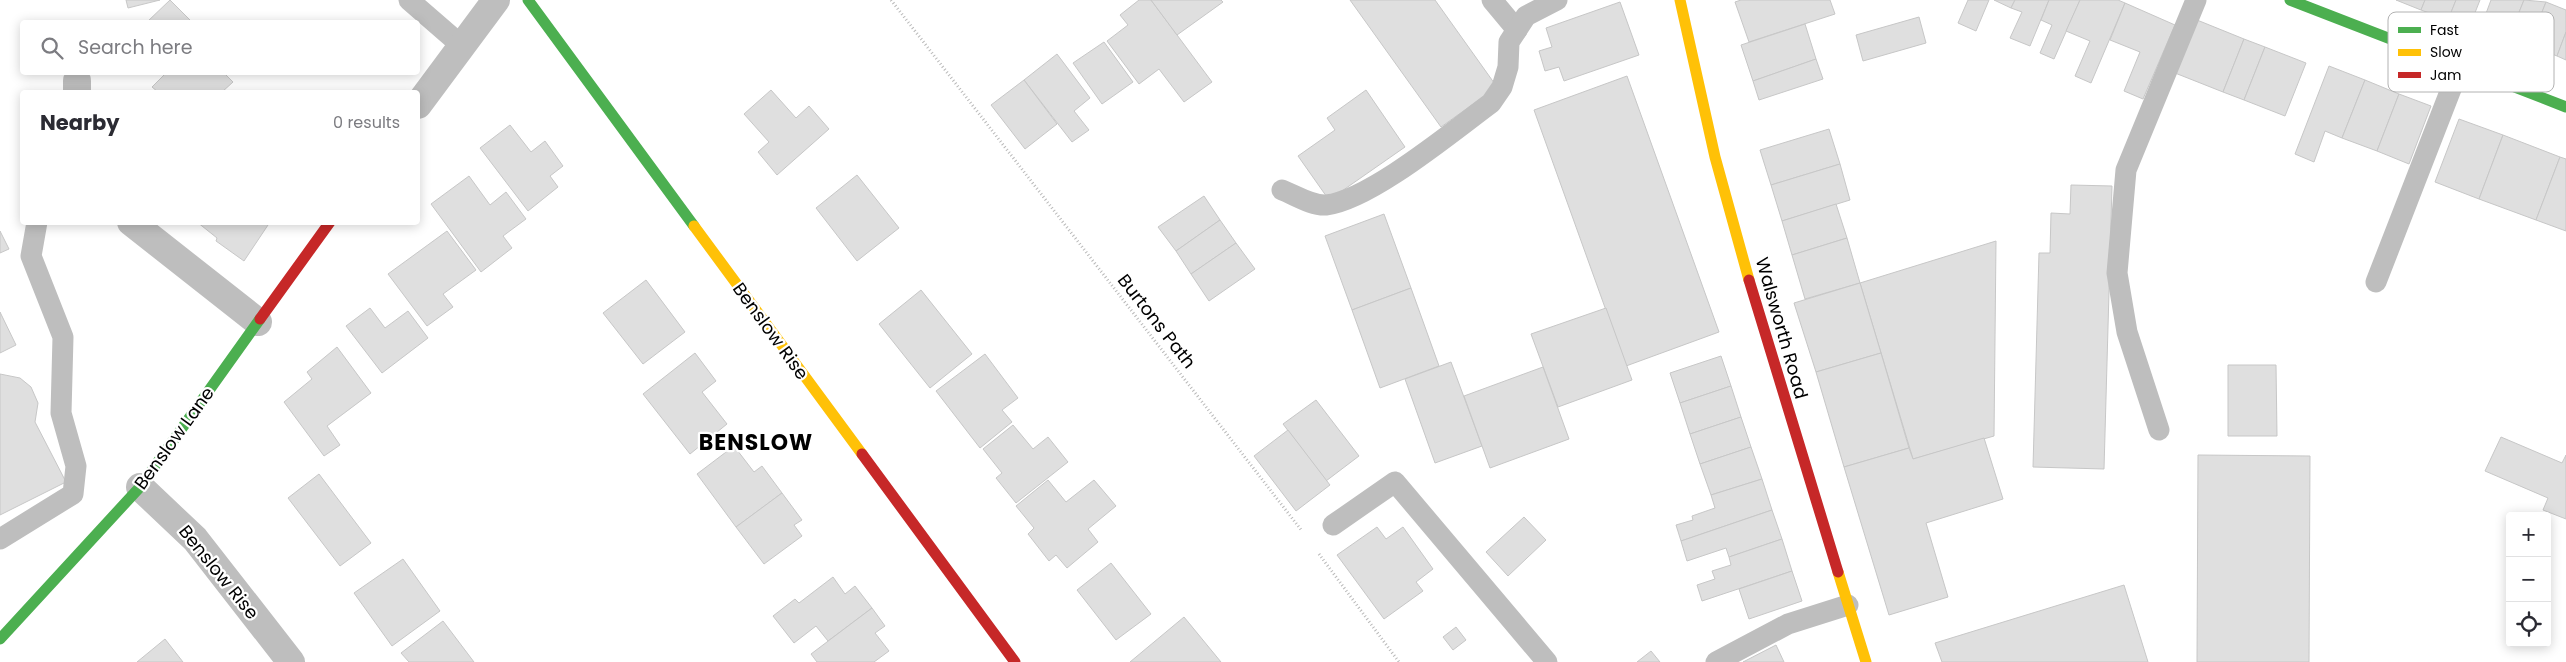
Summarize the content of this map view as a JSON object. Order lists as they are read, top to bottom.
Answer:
{
  "streets": {
    "street": ["Walsworth Road", "Benslow Rise", "Benslow Lane"],
    "path": ["Burtons Path"]
  },
  "crossings": [
    ["Benslow Rise", "Benslow Lane"]
  ],
  "districts": ["BENSLOW"],
  "legend": ["Fast", "Slow", "Jam"],
  "page": {
    "search": "Search here",
    "heading": ["Nearby", "0 results"],
    "map_buttons": ["+", "−"]
  }
}
